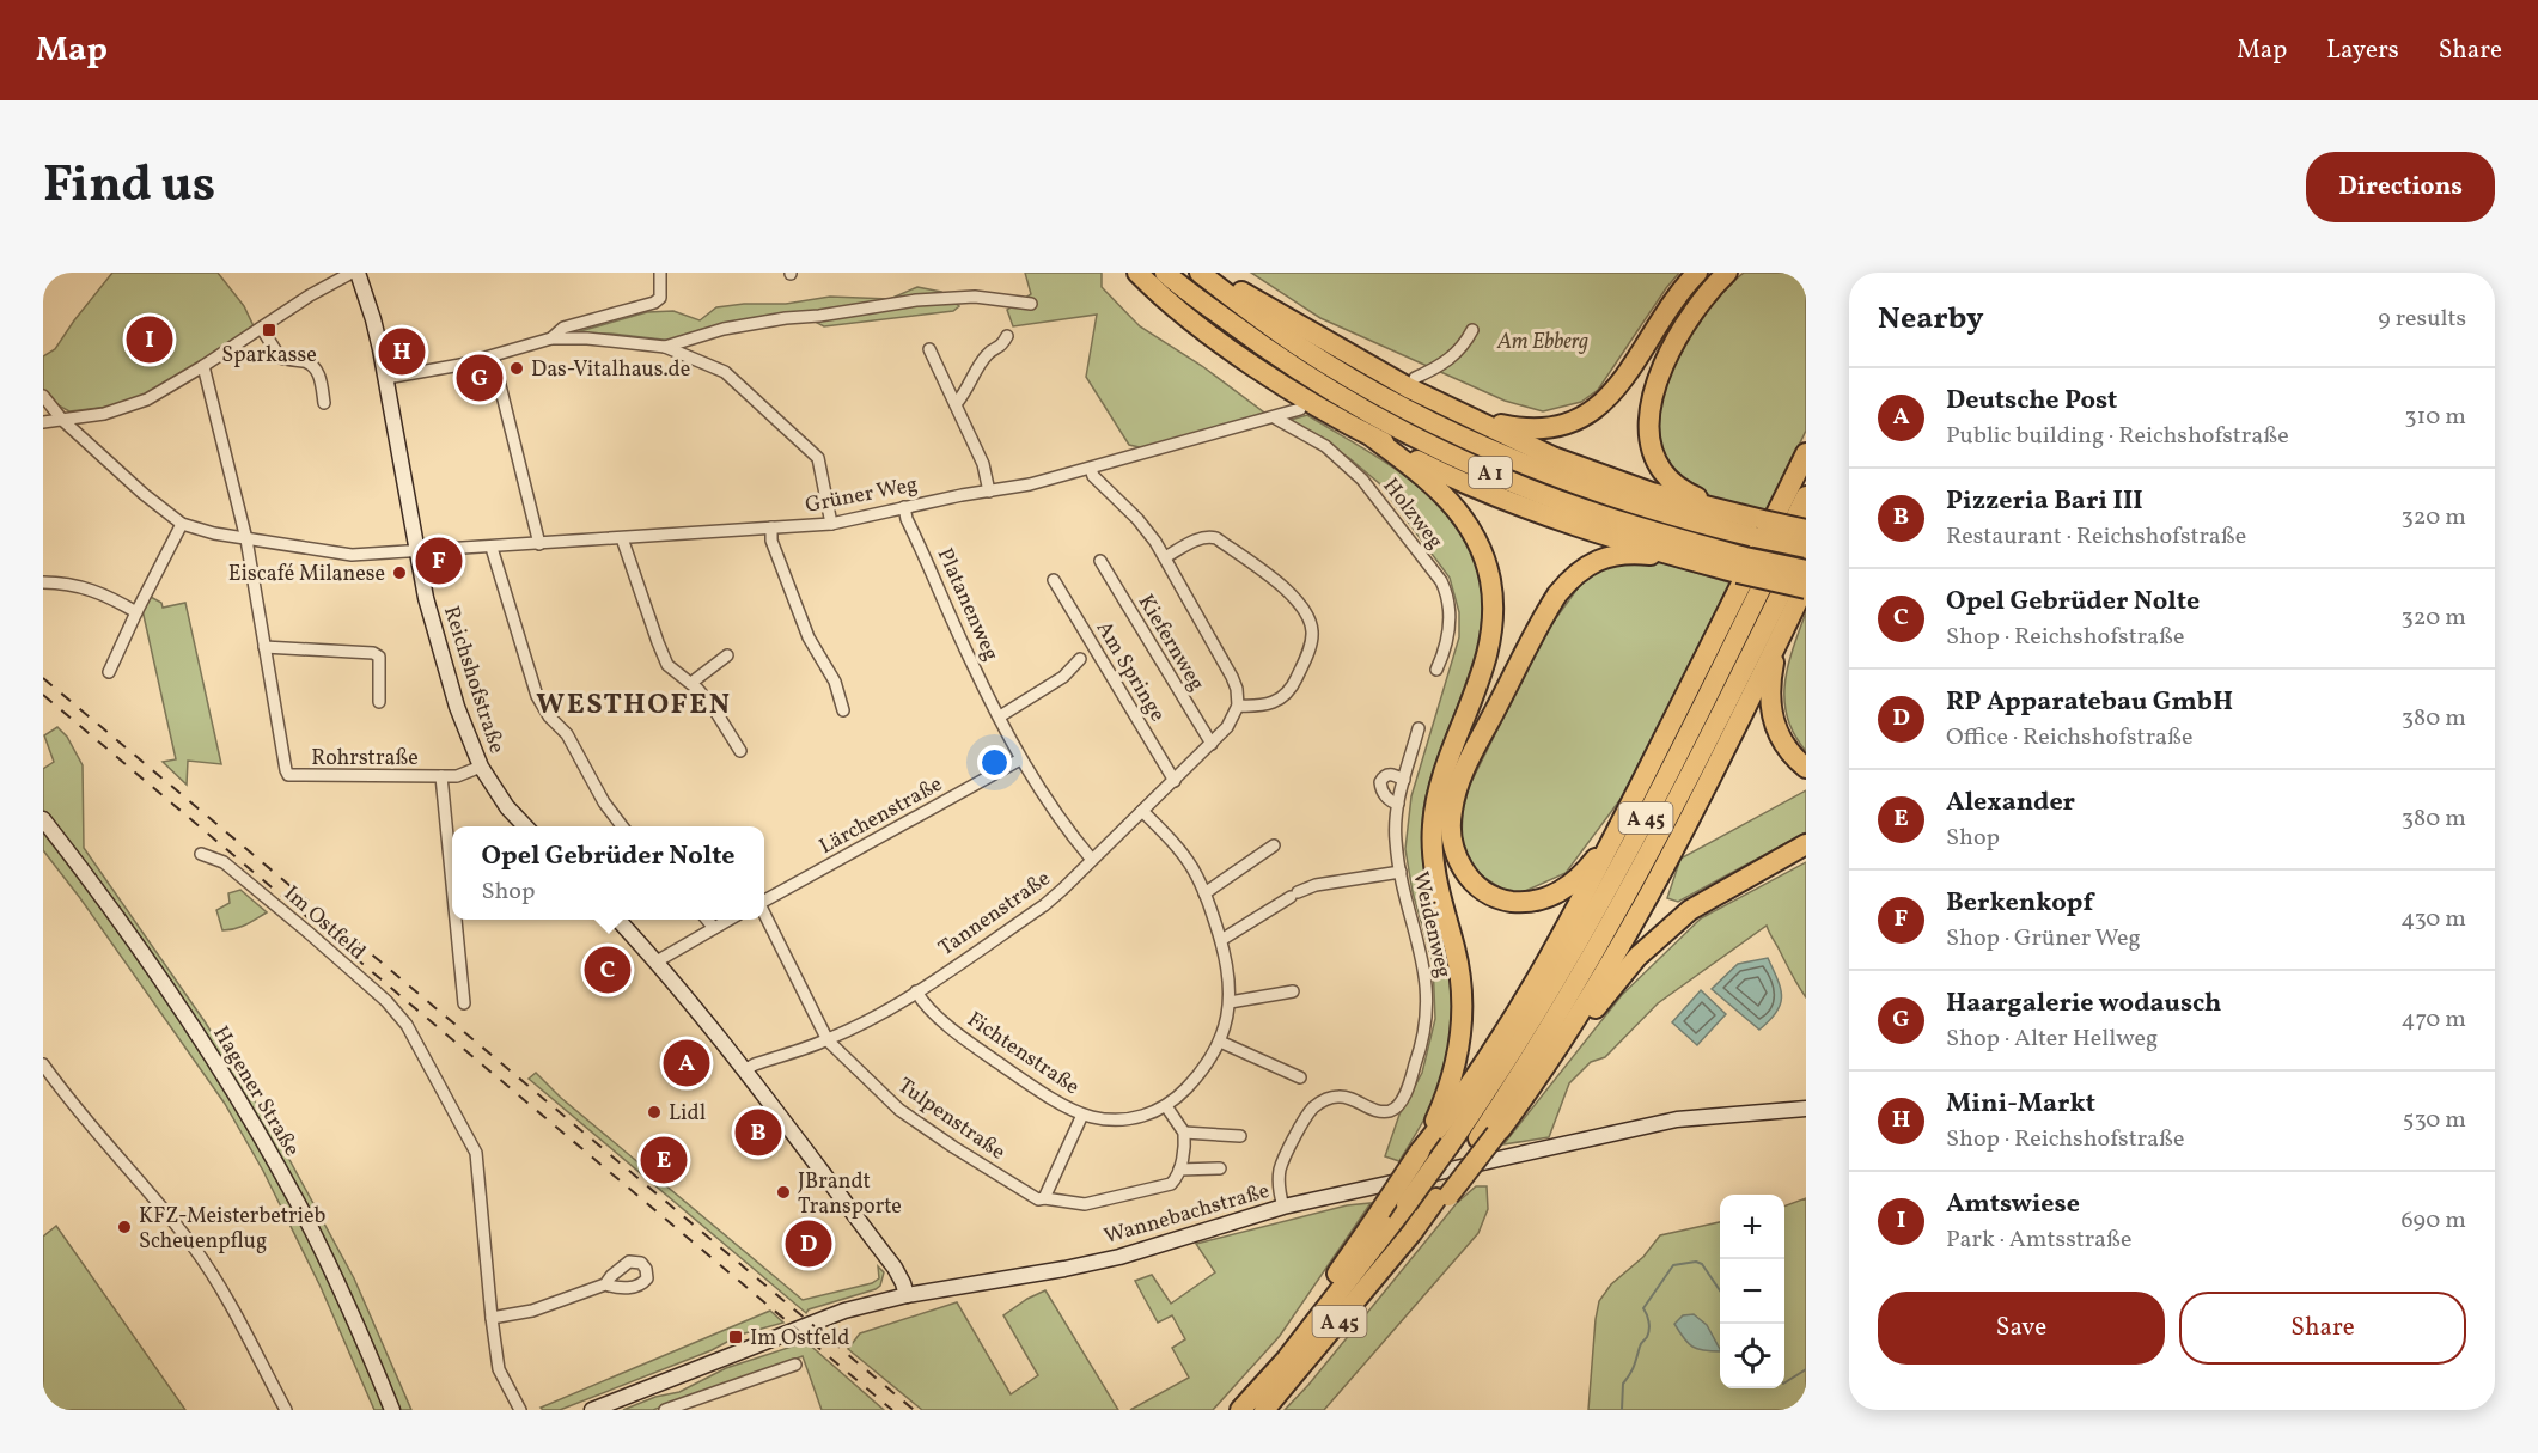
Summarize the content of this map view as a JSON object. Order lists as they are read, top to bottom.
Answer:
{
  "streets": {
    "highway": ["A 1", "A 45"],
    "main road": ["Reichshofstraße", "Hagener Straße", "Wannebachstraße"],
    "street": [
      "Grüner Weg",
      "Holzweg",
      "Platanenweg",
      "Kiefernweg",
      "Am Springe",
      "Rohrstraße",
      "Lärchenstraße",
      "Tannenstraße",
      "Im Ostfeld",
      "Weidenweg",
      "Fichtenstraße",
      "Tulpenstraße"
    ]
  },
  "crossings": [
    ["Grüner Weg", "Holzweg"],
    ["Grüner Weg", "Platanenweg"],
    ["Grüner Weg", "Reichshofstraße"],
    ["Platanenweg", "Lärchenstraße"],
    ["Platanenweg", "Tannenstraße"],
    ["Kiefernweg", "Tannenstraße"],
    ["Am Springe", "Tannenstraße"],
    ["Reichshofstraße", "Rohrstraße"],
    ["Tannenstraße", "Fichtenstraße"],
    ["Tannenstraße", "Tulpenstraße"],
    ["Weidenweg", "Wannebachstraße"]
  ],
  "districts": ["WESTHOFEN"],
  "parks": ["Am Ebberg"],
  "places": {
    "transit": ["Sparkasse", "Im Ostfeld"],
    "other": [
      "Das-Vitalhaus.de",
      "Eiscafé Milanese",
      "Lidl",
      "JBrandt Transporte",
      "KFZ-Meisterbetrieb Scheuenpflug"
    ]
  },
  "page": {
    "header": "Map",
    "nav": ["Map", "Layers", "Share"],
    "title": "Find us",
    "buttons": [
      "Directions",
      ["Save", "Share"]
    ],
    "heading": ["Nearby", "9 results"],
    "pins": [
      "I",
      "H",
      "G",
      "F",
      "C",
      "A",
      "B",
      "E",
      "D"
    ],
    "list": [
      {
        "mark": "A",
        "name": "Deutsche Post",
        "note": "Public building · Reichshofstraße",
        "value": "310 m"
      },
      {
        "mark": "B",
        "name": "Pizzeria Bari III",
        "note": "Restaurant · Reichshofstraße",
        "value": "320 m"
      },
      {
        "mark": "C",
        "name": "Opel Gebrüder Nolte",
        "note": "Shop · Reichshofstraße",
        "value": "320 m"
      },
      {
        "mark": "D",
        "name": "RP Apparatebau GmbH",
        "note": "Office · Reichshofstraße",
        "value": "380 m"
      },
      {
        "mark": "E",
        "name": "Alexander",
        "note": "Shop",
        "value": "380 m"
      },
      {
        "mark": "F",
        "name": "Berkenkopf",
        "note": "Shop · Grüner Weg",
        "value": "430 m"
      },
      {
        "mark": "G",
        "name": "Haargalerie wodausch",
        "note": "Shop · Alter Hellweg",
        "value": "470 m"
      },
      {
        "mark": "H",
        "name": "Mini-Markt",
        "note": "Shop · Reichshofstraße",
        "value": "530 m"
      },
      {
        "mark": "I",
        "name": "Amtswiese",
        "note": "Park · Amtsstraße",
        "value": "690 m"
      }
    ],
    "popup": ["Opel Gebrüder Nolte", "Shop"],
    "map_buttons": ["+", "−"]
  }
}
